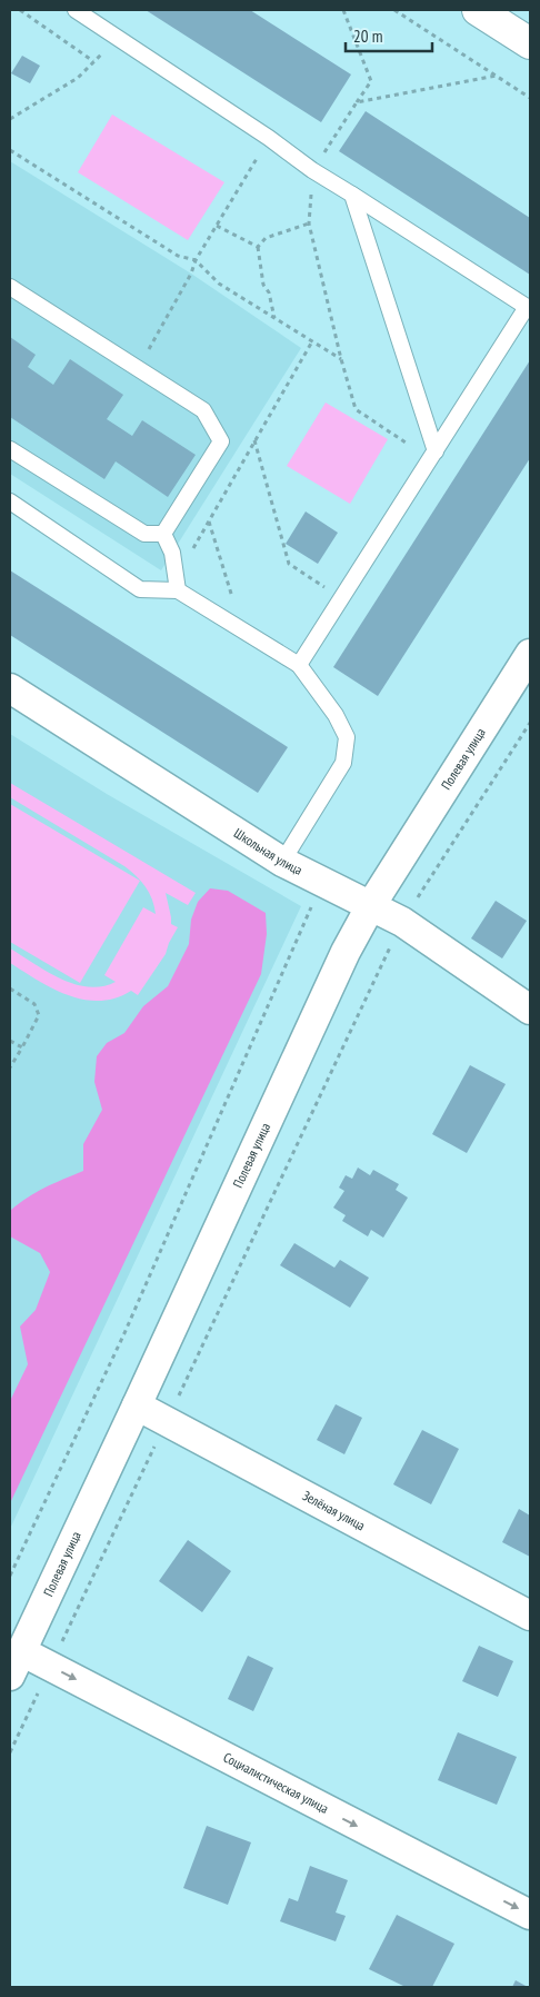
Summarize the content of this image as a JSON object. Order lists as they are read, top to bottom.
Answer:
{
  "streets": {
    "street": [
      "Полевая улица",
      "Школьная улица",
      "Зелёная улица",
      "Социалистическая улица"
    ]
  },
  "crossings": [
    ["Полевая улица", "Школьная улица"],
    ["Полевая улица", "Зелёная улица"],
    ["Полевая улица", "Социалистическая улица"]
  ],
  "one_way": ["Социалистическая улица"],
  "scale_bar": "20 m"
}
